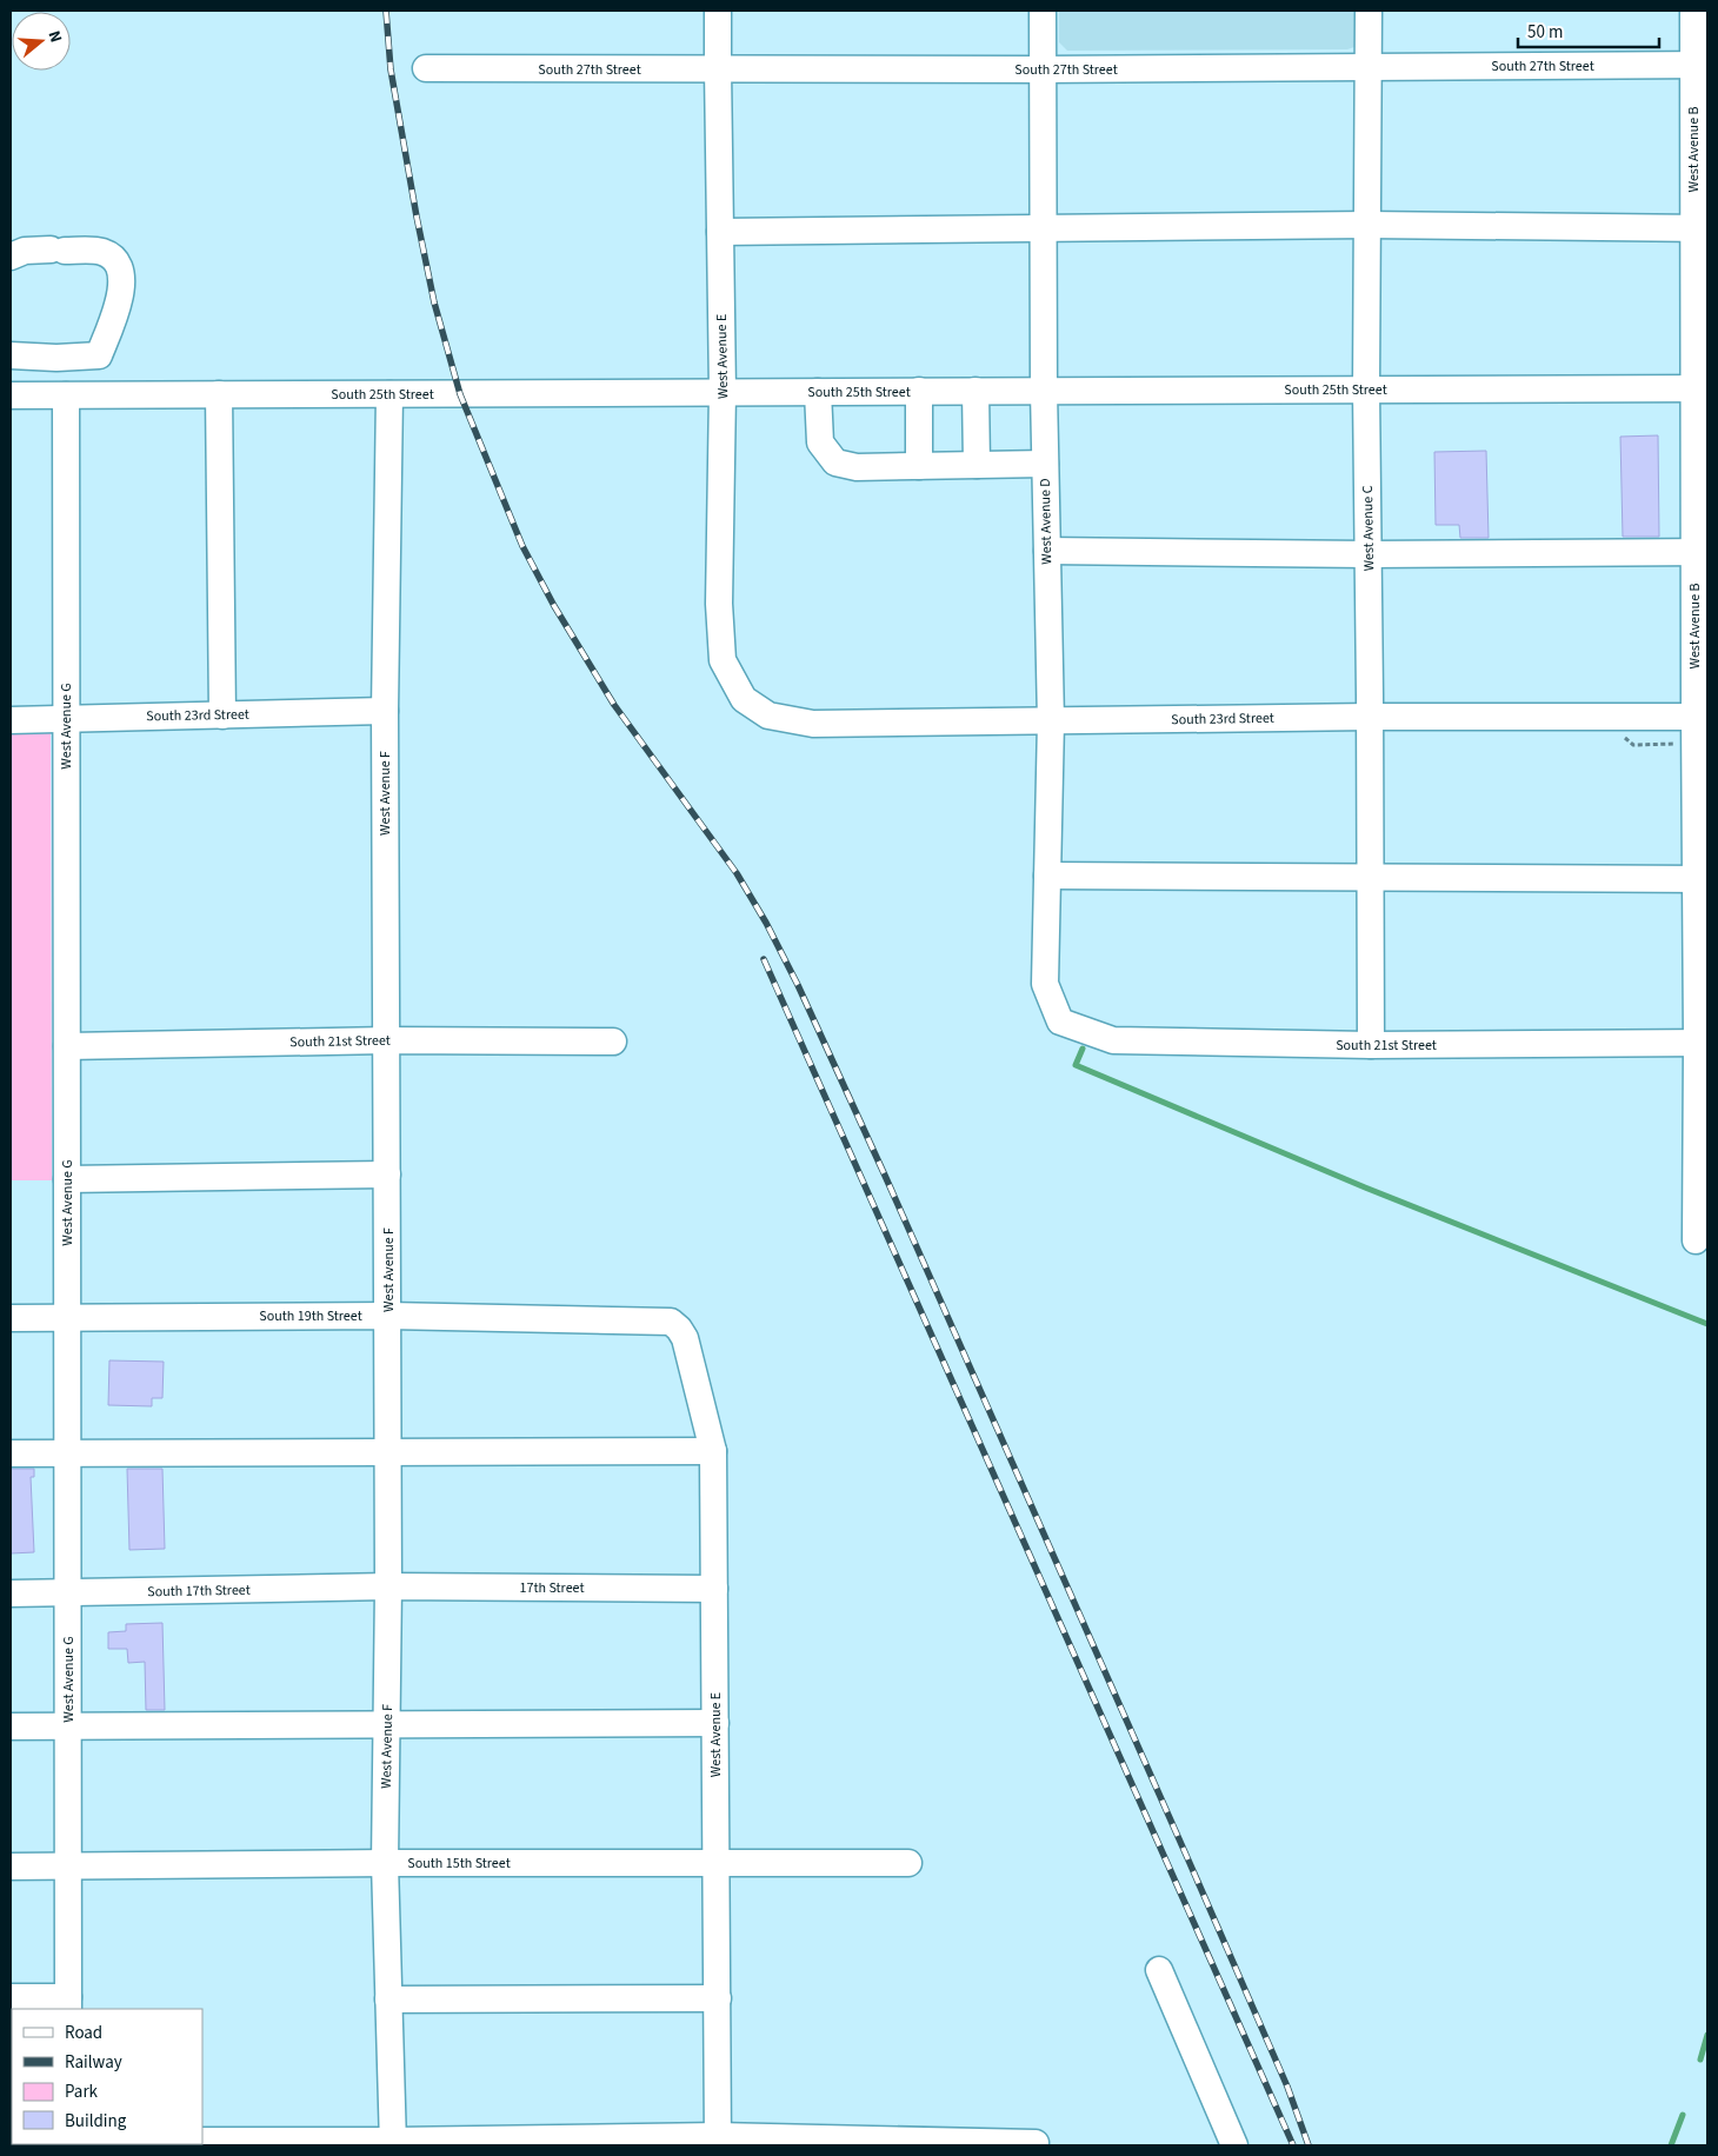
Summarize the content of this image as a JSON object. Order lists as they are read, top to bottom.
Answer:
{
  "streets": {
    "street": [
      "South 27th Street",
      "West Avenue B",
      "West Avenue E",
      "South 25th Street",
      "West Avenue D",
      "West Avenue C",
      "South 23rd Street",
      "West Avenue G",
      "West Avenue F",
      "South 21st Street",
      "South 19th Street",
      "17th Street",
      "South 17th Street",
      "South 15th Street"
    ]
  },
  "crossings": [
    ["South 27th Street", "West Avenue B"],
    ["South 27th Street", "West Avenue E"],
    ["South 27th Street", "West Avenue D"],
    ["South 27th Street", "West Avenue C"],
    ["West Avenue B", "South 25th Street"],
    ["West Avenue B", "South 23rd Street"],
    ["West Avenue B", "South 21st Street"],
    ["West Avenue E", "South 25th Street"],
    ["West Avenue E", "South 23rd Street"],
    ["West Avenue E", "South 19th Street"],
    ["West Avenue E", "17th Street"],
    ["West Avenue E", "South 15th Street"],
    ["South 25th Street", "West Avenue D"],
    ["South 25th Street", "West Avenue C"],
    ["South 25th Street", "West Avenue G"],
    ["South 25th Street", "West Avenue F"],
    ["West Avenue D", "South 23rd Street"],
    ["West Avenue D", "South 21st Street"],
    ["West Avenue C", "South 23rd Street"],
    ["West Avenue C", "South 21st Street"],
    ["South 23rd Street", "West Avenue G"],
    ["South 23rd Street", "West Avenue F"],
    ["West Avenue G", "South 21st Street"],
    ["West Avenue G", "South 19th Street"],
    ["West Avenue G", "South 17th Street"],
    ["West Avenue G", "South 15th Street"],
    ["West Avenue F", "South 21st Street"],
    ["West Avenue F", "South 19th Street"],
    ["West Avenue F", "17th Street"],
    ["West Avenue F", "South 17th Street"],
    ["West Avenue F", "South 15th Street"],
    ["17th Street", "South 17th Street"]
  ],
  "legend": [
    "Road",
    "Railway",
    "Park",
    "Building"
  ],
  "scale_bar": "50 m",
  "north": "right"
}
